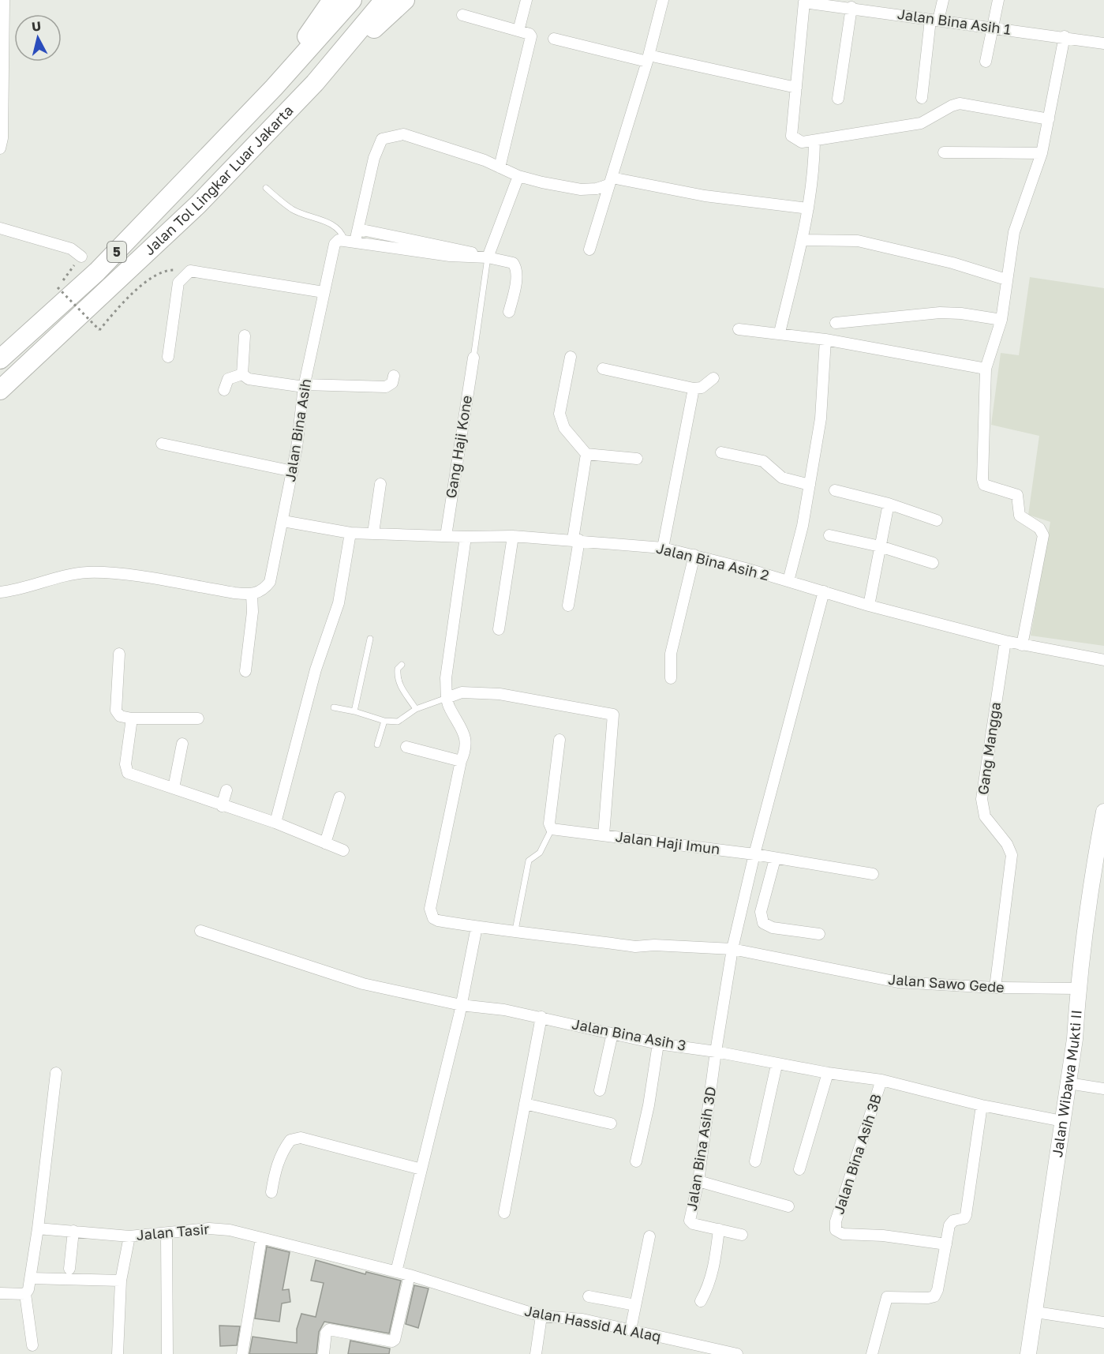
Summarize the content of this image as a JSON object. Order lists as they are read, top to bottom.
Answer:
{
  "streets": {
    "highway": ["Jalan Tol Lingkar Luar Jakarta", "5"],
    "main road": ["Jalan Wibawa Mukti II"],
    "street": [
      "Jalan Bina Asih 1",
      "Jalan Bina Asih",
      "Gang Haji Kone",
      "Jalan Bina Asih 2",
      "Gang Mangga",
      "Jalan Haji Imun",
      "Jalan Sawo Gede",
      "Jalan Bina Asih 3",
      "Jalan Bina Asih 3D",
      "Jalan Bina Asih 3B",
      "Jalan Tasir",
      "Jalan Hassid Al Alaq"
    ]
  },
  "crossings": [
    ["Jalan Bina Asih", "Jalan Bina Asih 2"],
    ["Gang Haji Kone", "Jalan Bina Asih 2"],
    ["Jalan Bina Asih 2", "Gang Mangga"],
    ["Jalan Bina Asih 2", "Jalan Bina Asih 3D"],
    ["Gang Mangga", "Jalan Sawo Gede"],
    ["Jalan Haji Imun", "Jalan Bina Asih 3D"],
    ["Jalan Sawo Gede", "Jalan Wibawa Mukti II"],
    ["Jalan Sawo Gede", "Jalan Bina Asih 3D"],
    ["Jalan Bina Asih 3", "Jalan Wibawa Mukti II"],
    ["Jalan Bina Asih 3", "Jalan Bina Asih 3D"],
    ["Jalan Bina Asih 3", "Jalan Bina Asih 3B"],
    ["Jalan Tasir", "Jalan Hassid Al Alaq"]
  ],
  "north": "top"
}
